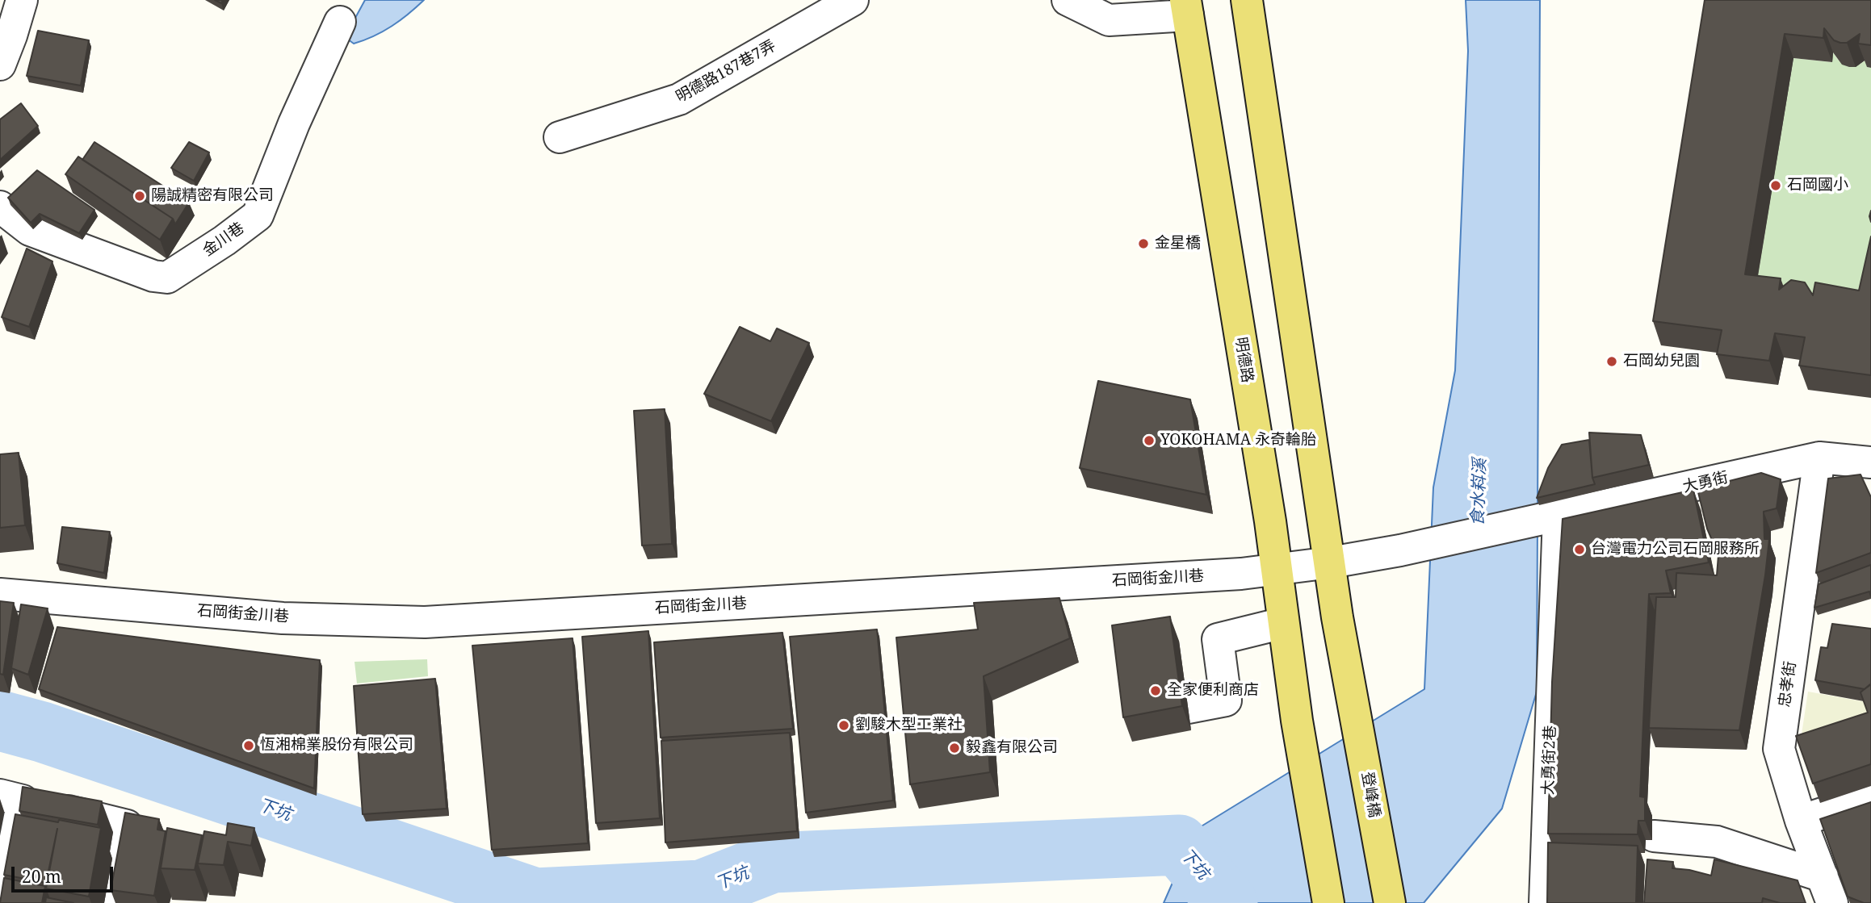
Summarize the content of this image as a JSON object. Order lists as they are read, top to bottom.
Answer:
{
  "streets": {
    "main road": ["明德路", "登峰橋"],
    "street": [
      "明德路187巷7弄",
      "金川巷",
      "大勇街",
      "石岡街金川巷",
      "忠孝街",
      "大勇街2巷"
    ]
  },
  "crossings": [
    ["明德路", "石岡街金川巷"],
    ["大勇街", "石岡街金川巷"],
    ["大勇街", "忠孝街"],
    ["大勇街", "大勇街2巷"],
    ["石岡街金川巷", "大勇街2巷"],
    ["石岡街金川巷", "登峰橋"]
  ],
  "water": ["食水嵙溪", "下坑"],
  "places": [
    "石岡國小",
    "陽誠精密有限公司",
    "金星橋",
    "石岡幼兒園",
    "YOKOHAMA 永奇輪胎",
    "台灣電力公司石岡服務所",
    "全家便利商店",
    "劉駿木型工業社",
    "恆湘棉業股份有限公司",
    "毅鑫有限公司"
  ],
  "scale_bar": "20 m"
}
